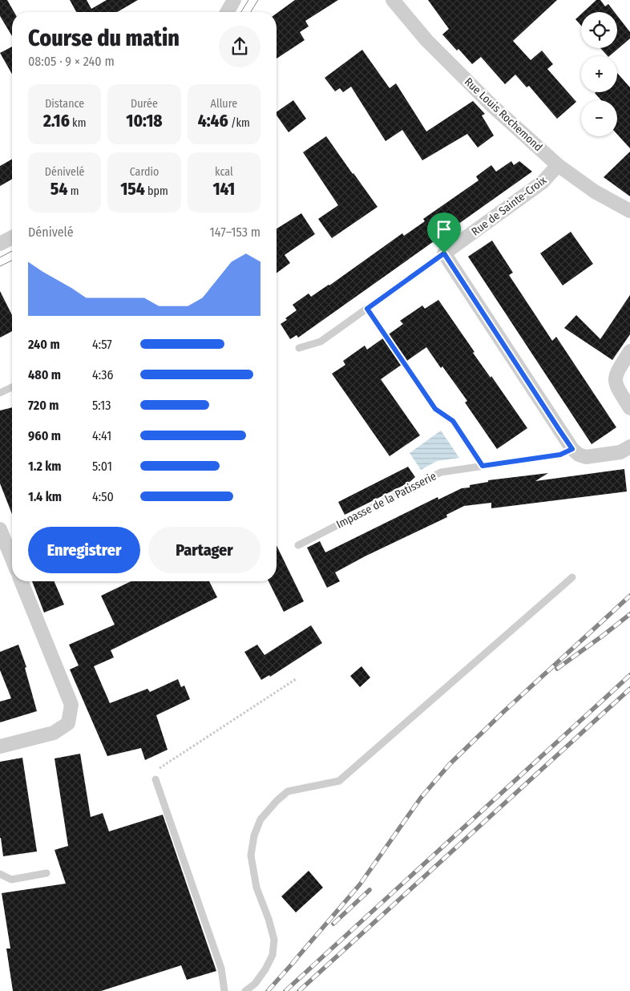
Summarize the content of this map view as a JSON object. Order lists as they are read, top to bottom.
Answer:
{
  "streets": {
    "street": ["Rue Louis Rochemond", "Rue de Sainte-Croix"],
    "lane": ["Impasse de la Patisserie"]
  },
  "crossings": [
    ["Rue Louis Rochemond", "Rue de Sainte-Croix"]
  ],
  "page": {
    "map_buttons": ["+", "−"],
    "heading": ["Course du matin", "08:05 · 9 × 240 m"],
    "stats": [
      ["Distance", "2.16 km"],
      ["Durée", "10:18"],
      ["Allure", "4:46 /km"],
      ["Dénivelé", "54 m"],
      ["Cardio", "154 bpm"],
      ["kcal", "141"]
    ],
    "chart": ["Dénivelé", "147–153 m"],
    "list": [
      {
        "name": "240 m",
        "note": "4:57"
      },
      {
        "name": "480 m",
        "note": "4:36"
      },
      {
        "name": "720 m",
        "note": "5:13"
      },
      {
        "name": "960 m",
        "note": "4:41"
      },
      {
        "name": "1.2 km",
        "note": "5:01"
      },
      {
        "name": "1.4 km",
        "note": "4:50"
      }
    ],
    "buttons": ["Enregistrer", "Partager"]
  }
}
